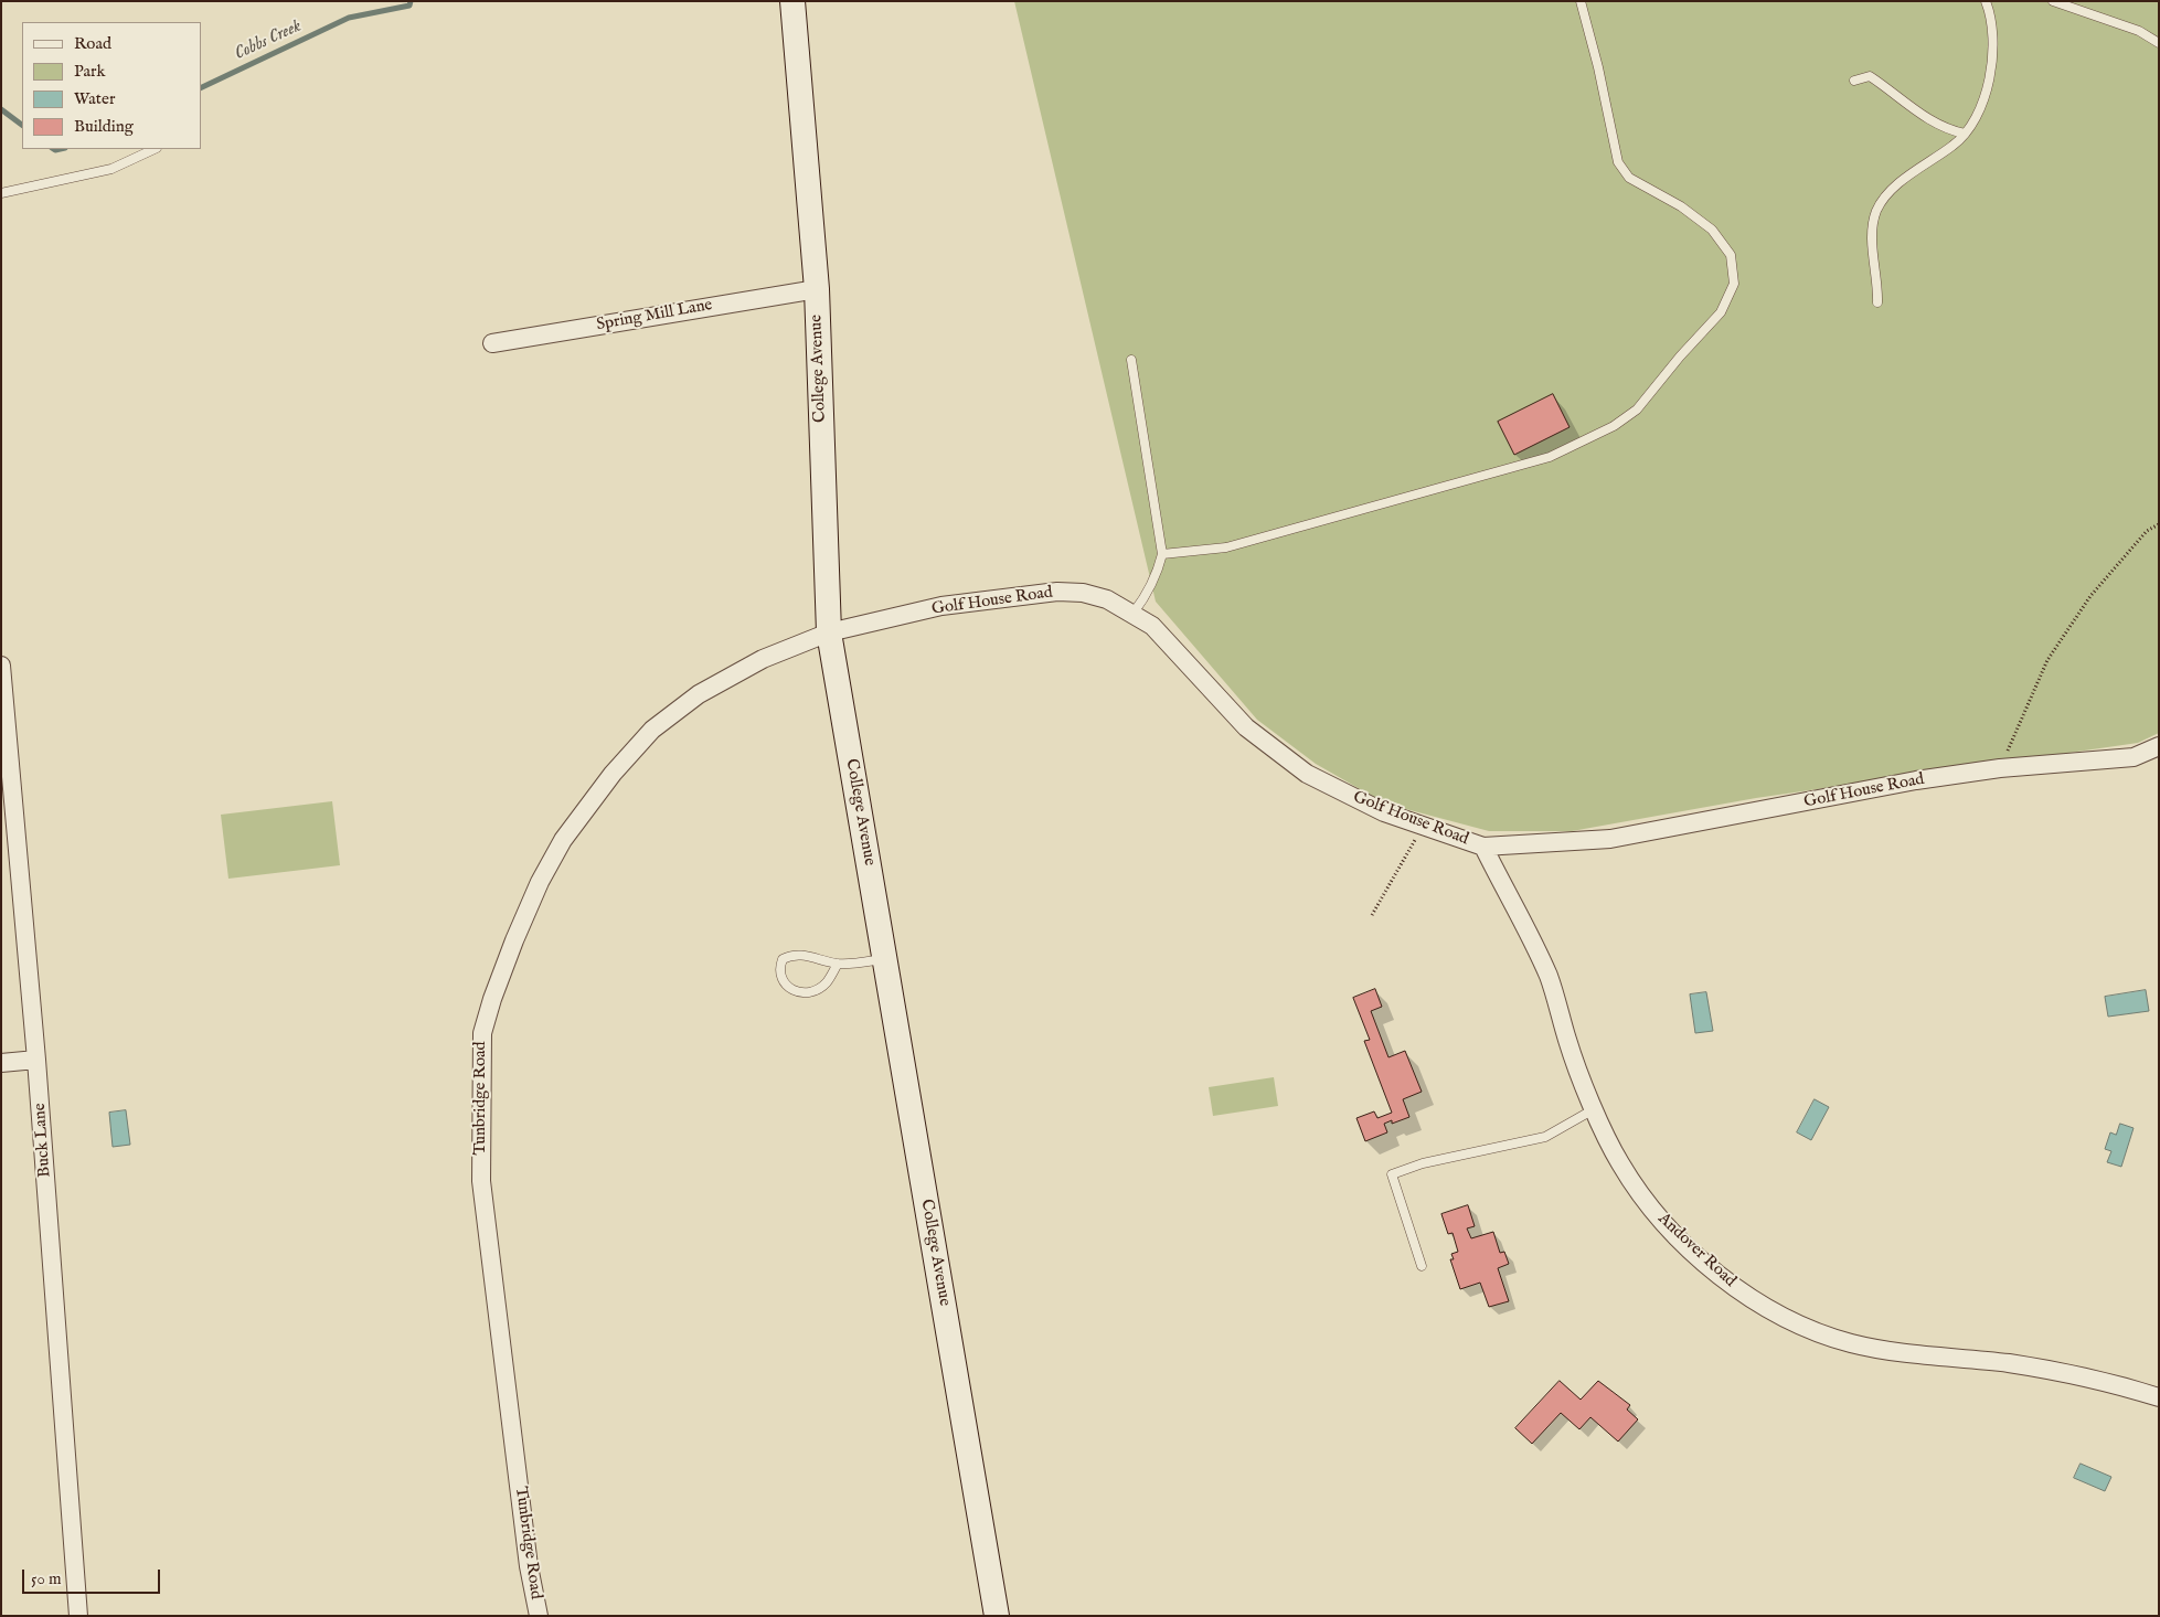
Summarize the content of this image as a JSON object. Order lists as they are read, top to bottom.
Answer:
{
  "streets": {
    "main road": ["College Avenue"],
    "street": [
      "Spring Mill Lane",
      "Golf House Road",
      "Tunbridge Road",
      "Buck Lane",
      "Andover Road"
    ]
  },
  "crossings": [
    ["Spring Mill Lane", "College Avenue"],
    ["College Avenue", "Golf House Road"],
    ["College Avenue", "Tunbridge Road"],
    ["Golf House Road", "Tunbridge Road"],
    ["Golf House Road", "Andover Road"]
  ],
  "water": ["Cobbs Creek"],
  "legend": [
    "Road",
    "Park",
    "Water",
    "Building"
  ],
  "scale_bar": "50 m"
}
